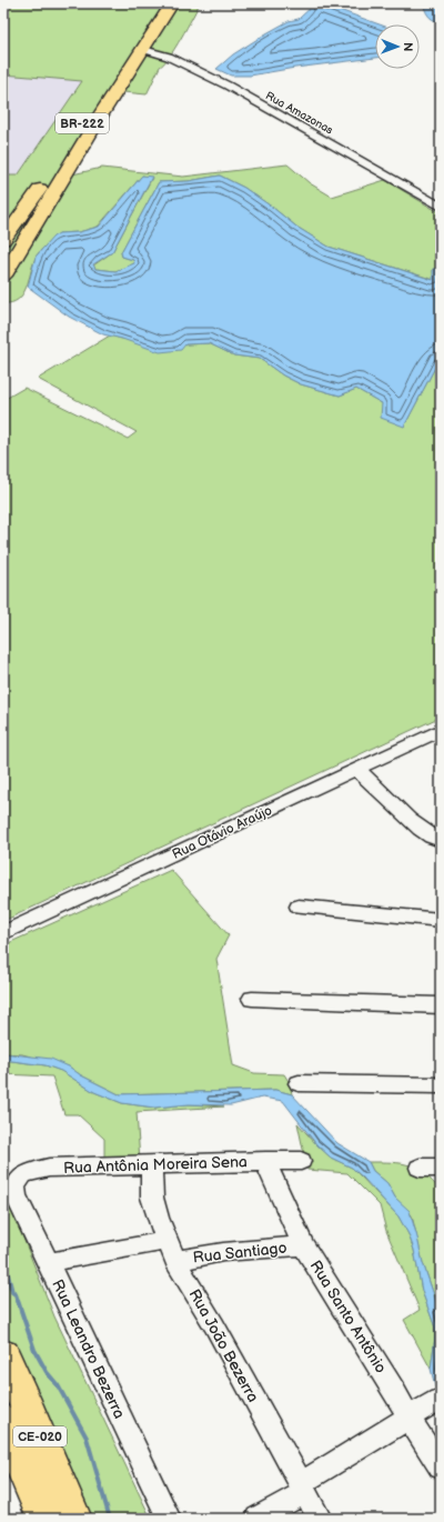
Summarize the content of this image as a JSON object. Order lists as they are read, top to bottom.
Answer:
{
  "streets": {
    "highway": ["BR-222", "CE-020"],
    "street": [
      "Rua Amazonas",
      "Rua Otávio Araújo",
      "Rua Antônia Moreira Sena",
      "Rua Santiago",
      "Rua Santo Antônio",
      "Rua João Bezerra",
      "Rua Leandro Bezerra"
    ]
  },
  "crossings": [
    ["Rua Amazonas", "BR-222"],
    ["Rua Antônia Moreira Sena", "Rua Santo Antônio"],
    ["Rua Antônia Moreira Sena", "Rua João Bezerra"],
    ["Rua Antônia Moreira Sena", "Rua Leandro Bezerra"],
    ["Rua Santiago", "Rua Santo Antônio"],
    ["Rua Santiago", "Rua João Bezerra"],
    ["Rua Santiago", "Rua Leandro Bezerra"]
  ],
  "north": "right"
}
